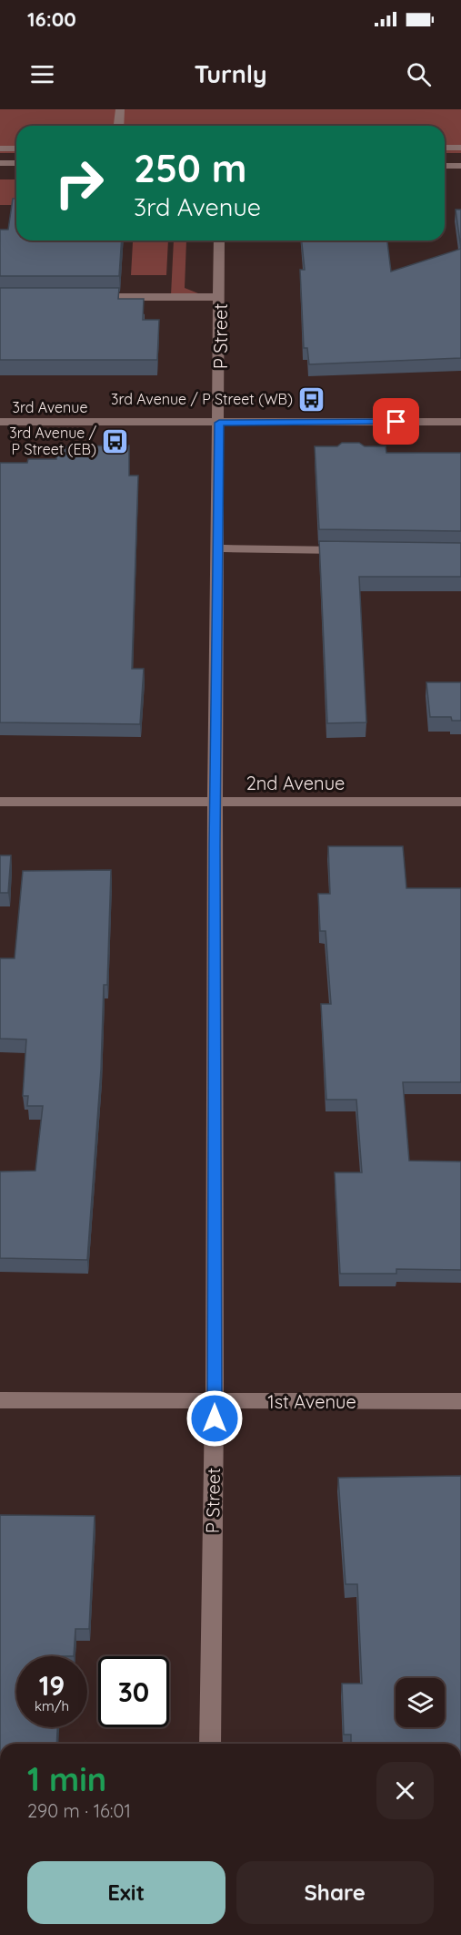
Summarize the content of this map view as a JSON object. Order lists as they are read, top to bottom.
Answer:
{
  "streets": {
    "street": [
      "P Street",
      "3rd Avenue",
      "2nd Avenue",
      "1st Avenue"
    ]
  },
  "crossings": [
    ["P Street", "3rd Avenue"],
    ["P Street", "2nd Avenue"],
    ["P Street", "1st Avenue"]
  ],
  "places": {
    "bus stop": ["3rd Avenue / P Street (WB)", "3rd Avenue / P Street (EB)"]
  },
  "page": {
    "status": "16:00",
    "header": "Turnly",
    "turn": ["250 m", "3rd Avenue"],
    "speed": "19 km/h",
    "limit": "30",
    "heading": ["1 min", "290 m · 16:01"],
    "buttons": ["Exit", "Share"]
  }
}
